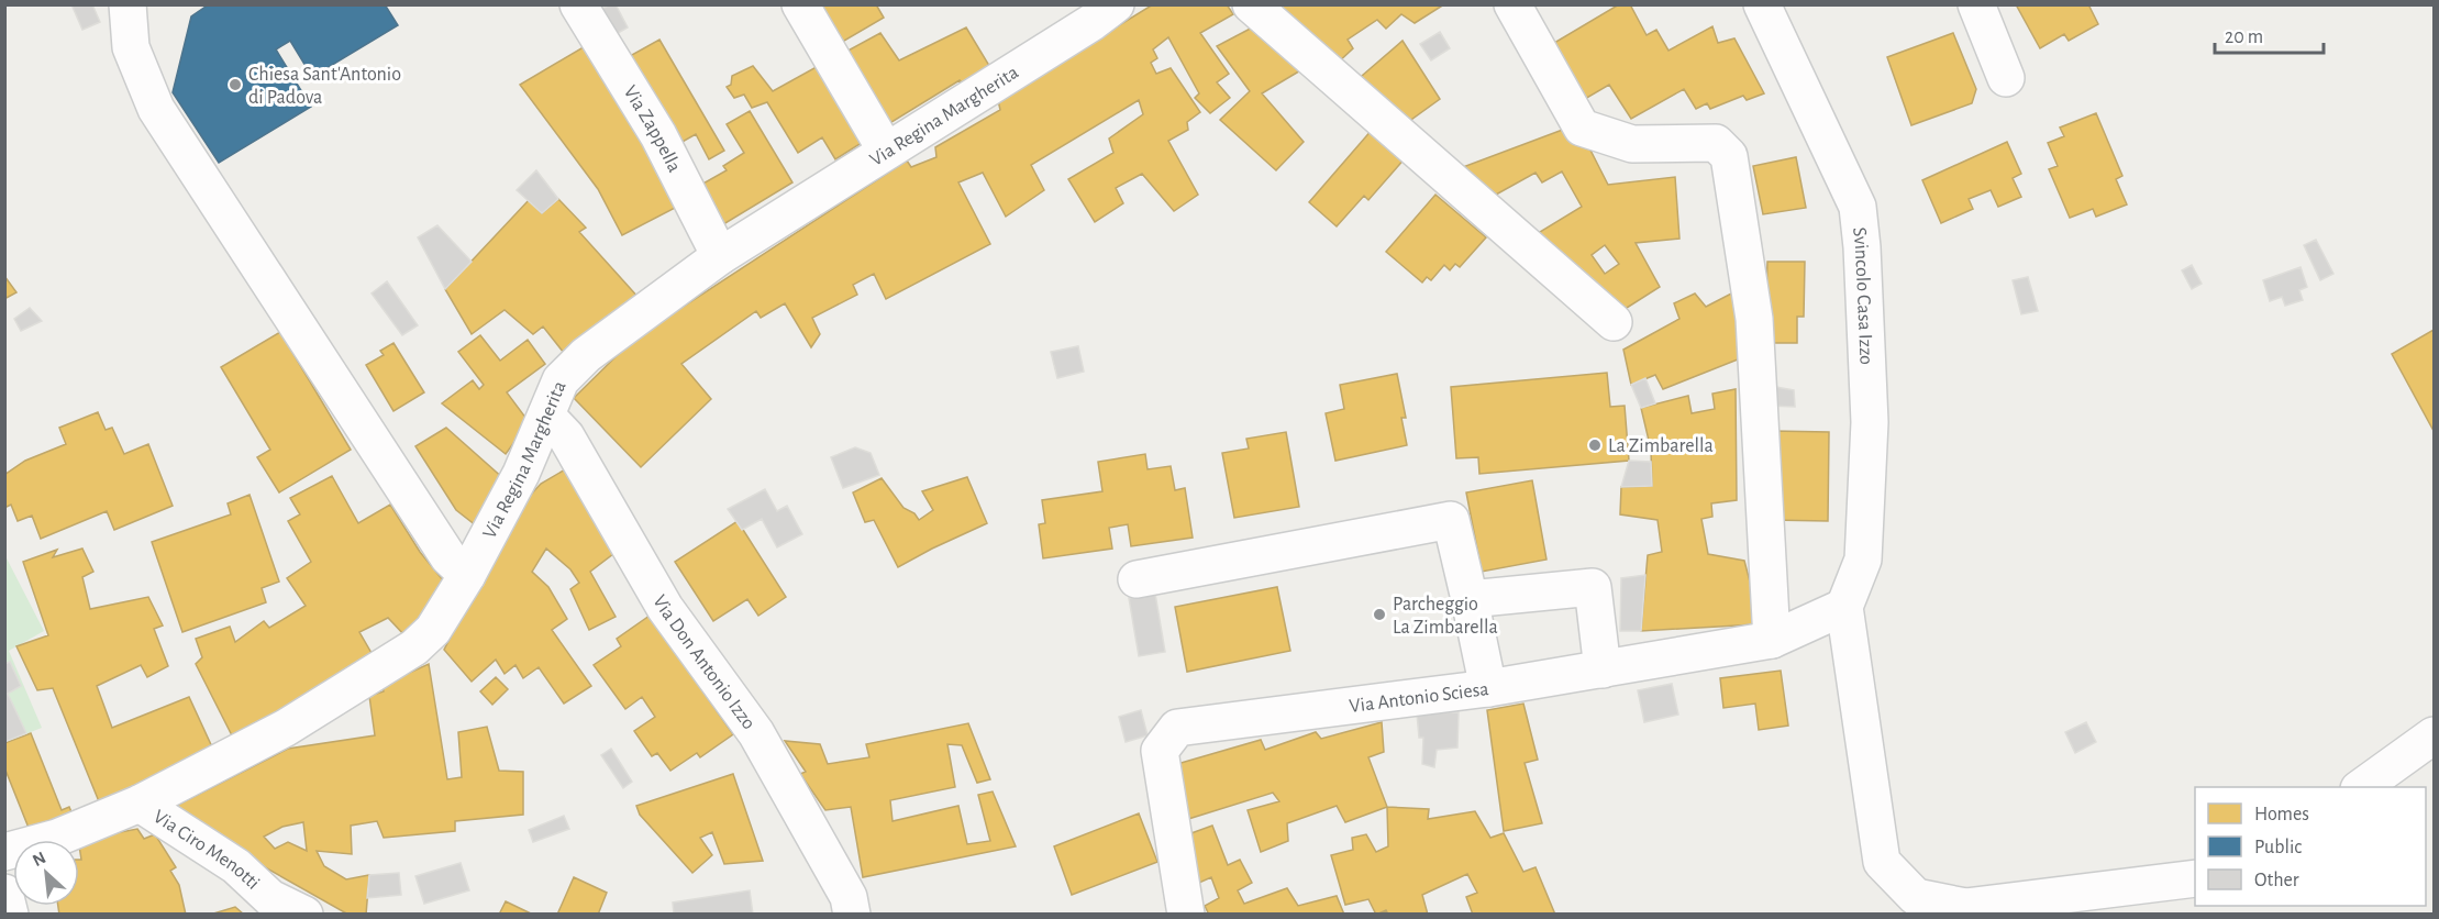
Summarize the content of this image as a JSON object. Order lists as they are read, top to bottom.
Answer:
{
  "streets": {
    "street": [
      "Via Regina Margherita",
      "Via Zappella",
      "Svincolo Casa Izzo",
      "Via Don Antonio Izzo",
      "Via Antonio Sciesa",
      "Via Ciro Menotti"
    ]
  },
  "crossings": [
    ["Via Regina Margherita", "Via Zappella"],
    ["Via Regina Margherita", "Via Don Antonio Izzo"],
    ["Via Regina Margherita", "Via Ciro Menotti"],
    ["Svincolo Casa Izzo", "Via Antonio Sciesa"]
  ],
  "places": ["Chiesa Sant'Antonio di Padova", "La Zimbarella", "Parcheggio La Zimbarella"],
  "legend": ["Homes", "Public", "Other"],
  "scale_bar": "20 m",
  "north": "top left"
}
